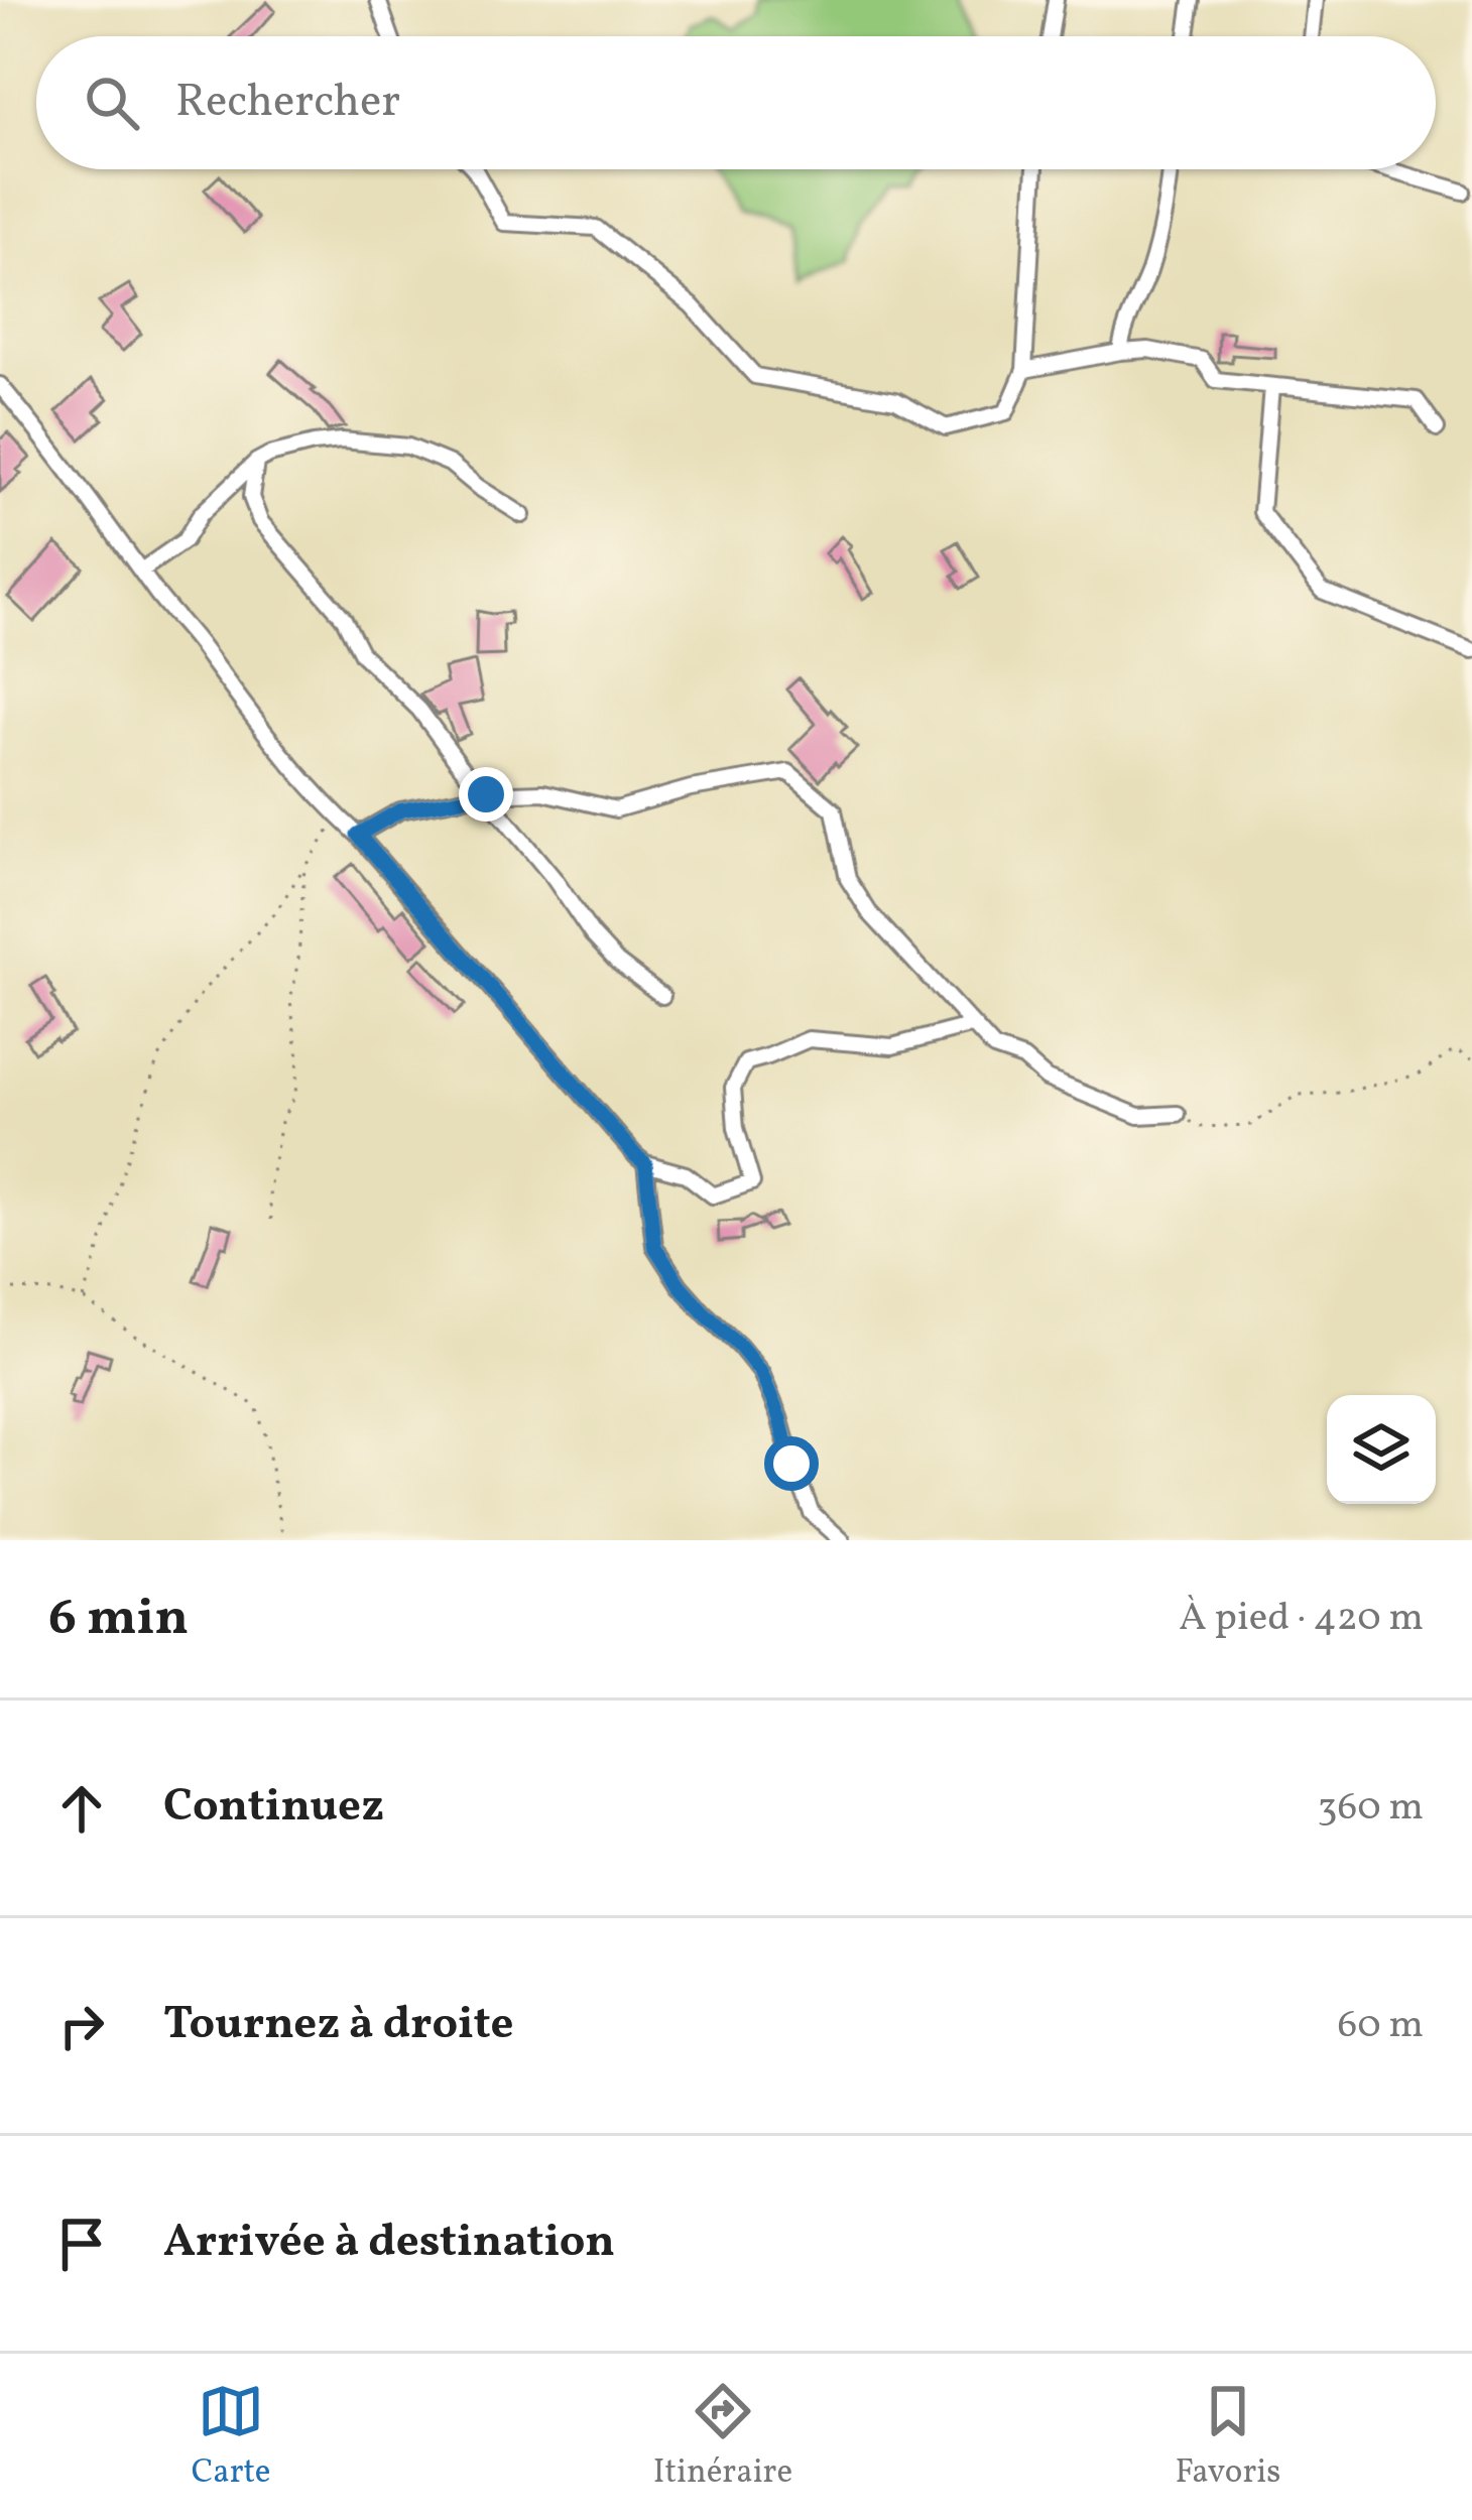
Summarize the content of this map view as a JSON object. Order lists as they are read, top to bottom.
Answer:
{
  "page": {
    "search": "Rechercher",
    "heading": ["6 min", "À pied · 420 m"],
    "list": [
      ["Continuez", "360 m"],
      ["Tournez à droite", "60 m"],
      "Arrivée à destination"
    ],
    "nav": ["Carte", "Itinéraire", "Favoris"]
  }
}
